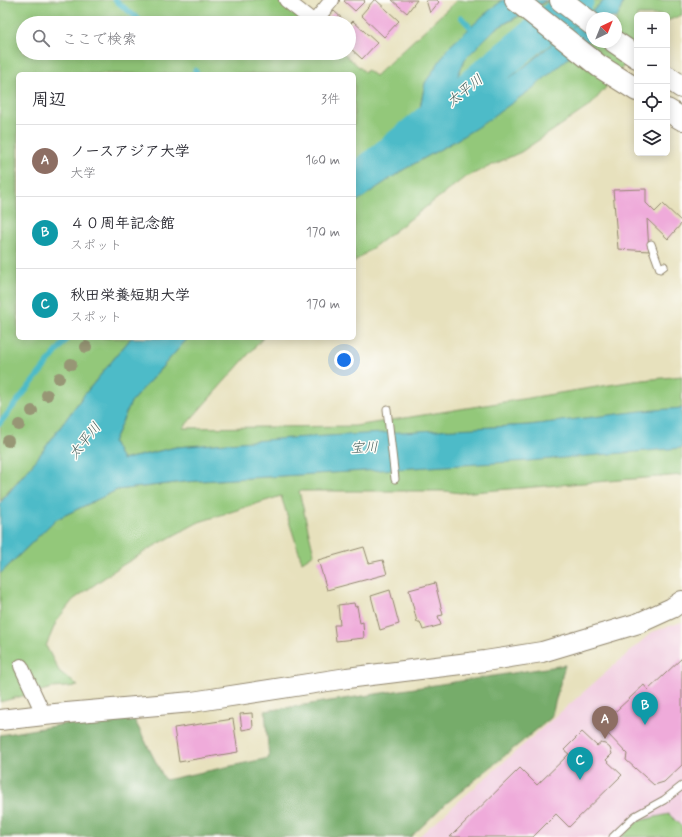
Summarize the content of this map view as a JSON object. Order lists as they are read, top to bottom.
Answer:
{
  "water": ["太平川", "宝川"],
  "north": "top right",
  "page": {
    "map_buttons": ["+", "−"],
    "search": "ここで検索",
    "heading": ["周辺", "3件"],
    "list": [
      {
        "mark": "A",
        "name": "ノースアジア大学",
        "note": "大学",
        "value": "160 m"
      },
      {
        "mark": "B",
        "name": "４０周年記念館",
        "note": "スポット",
        "value": "170 m"
      },
      {
        "mark": "C",
        "name": "秋田栄養短期大学",
        "note": "スポット",
        "value": "170 m"
      }
    ],
    "pins": ["B", "A", "C"]
  }
}
